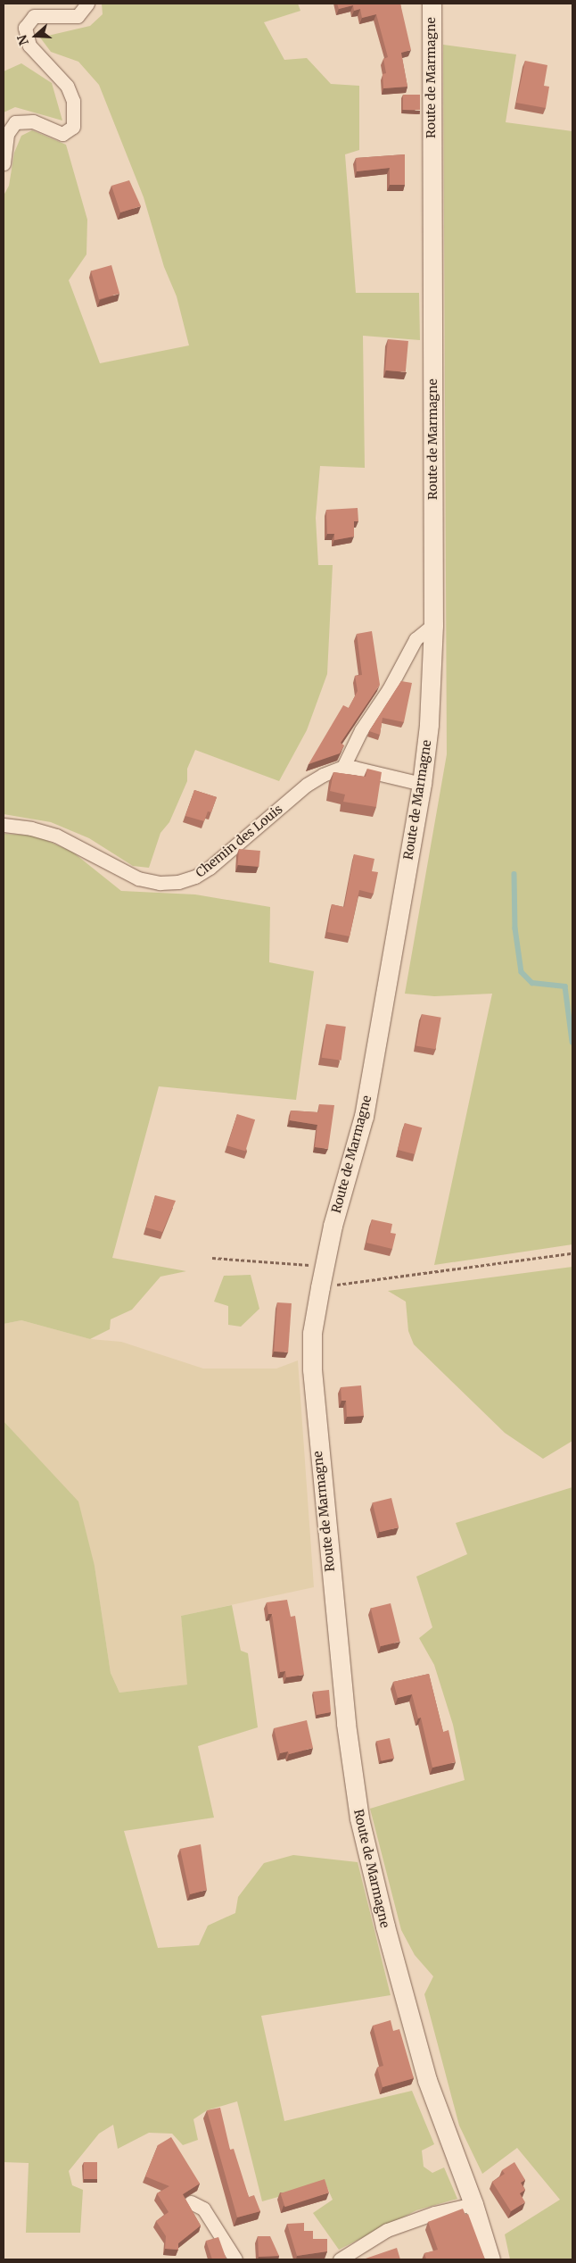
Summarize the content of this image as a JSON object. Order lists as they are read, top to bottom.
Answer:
{
  "streets": {
    "main road": ["Route de Marmagne"],
    "street": ["Chemin des Louis"]
  },
  "north": "left"
}
